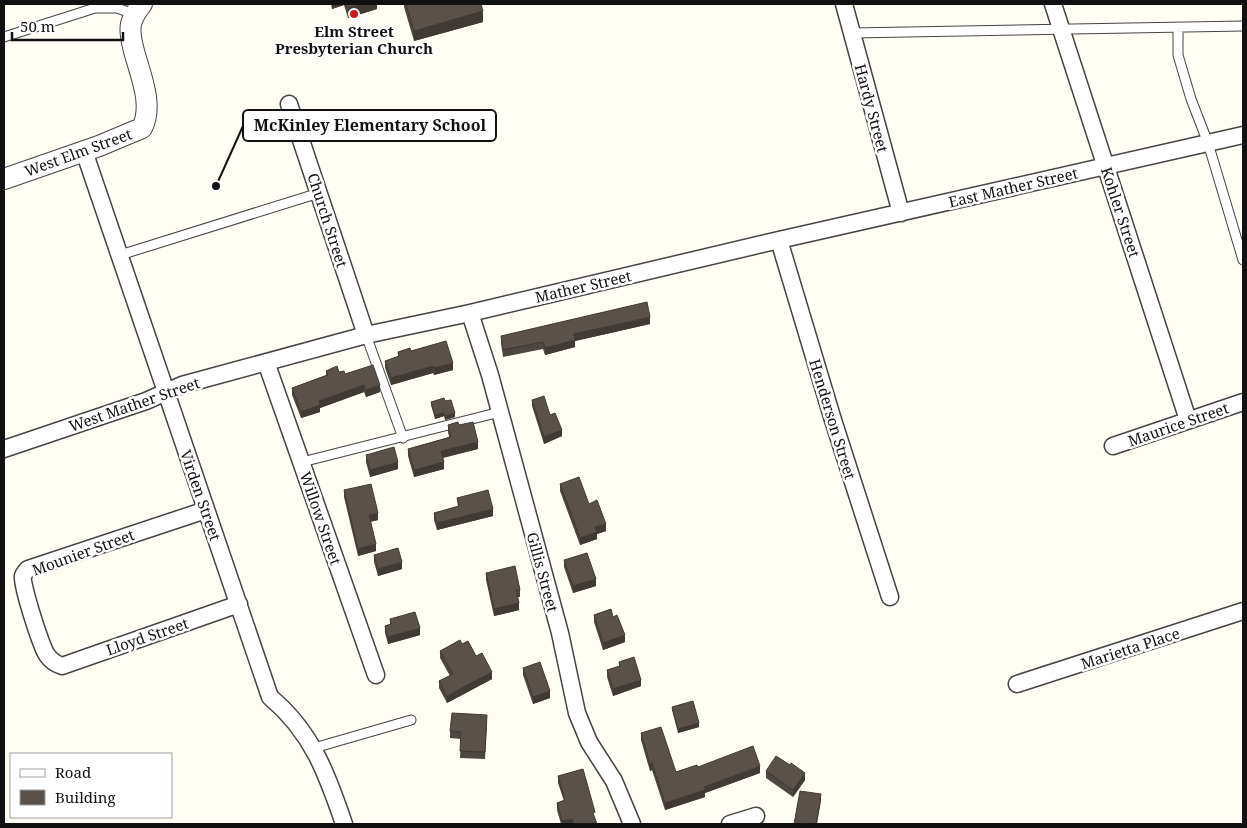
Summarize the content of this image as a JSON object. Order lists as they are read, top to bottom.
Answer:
{
  "streets": {
    "street": [
      "Hardy Street",
      "West Elm Street",
      "East Mather Street",
      "Kohler Street",
      "Church Street",
      "Mather Street",
      "West Mather Street",
      "Henderson Street",
      "Maurice Street",
      "Virden Street",
      "Willow Street",
      "Mounier Street",
      "Gillis Street",
      "Lloyd Street",
      "Marietta Place"
    ]
  },
  "crossings": [
    ["Hardy Street", "East Mather Street"],
    ["Hardy Street", "Mather Street"],
    ["West Elm Street", "Virden Street"],
    ["East Mather Street", "Kohler Street"],
    ["East Mather Street", "Mather Street"],
    ["Kohler Street", "Maurice Street"],
    ["Church Street", "Mather Street"],
    ["Mather Street", "West Mather Street"],
    ["Mather Street", "Henderson Street"],
    ["Mather Street", "Willow Street"],
    ["Mather Street", "Gillis Street"],
    ["West Mather Street", "Virden Street"],
    ["West Mather Street", "Willow Street"],
    ["Virden Street", "Mounier Street"],
    ["Virden Street", "Lloyd Street"],
    ["Mounier Street", "Lloyd Street"]
  ],
  "places": ["Elm Street Presbyterian Church", "McKinley Elementary School"],
  "legend": ["Road", "Building"],
  "scale_bar": "50 m"
}
